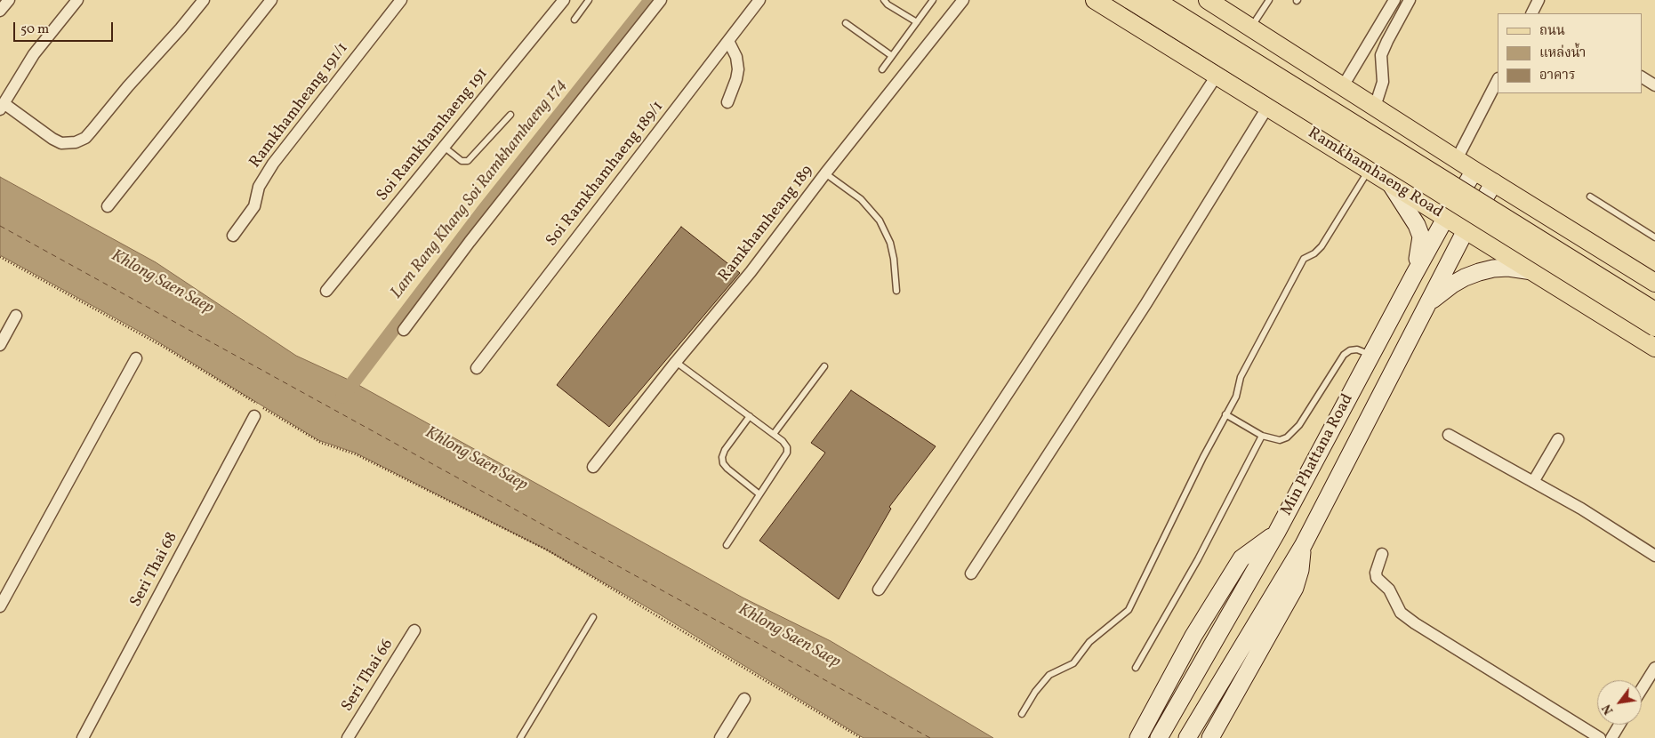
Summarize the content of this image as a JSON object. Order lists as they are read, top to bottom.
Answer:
{
  "streets": {
    "main road": ["Ramkhamhaeng Road"],
    "street": [
      "Ramkhamheang 191/1",
      "Soi Ramkhamhaeng 191",
      "Soi Ramkhamhaeng 189/1",
      "Ramkhamheang 189",
      "Min Phattana Road",
      "Seri Thai 68",
      "Seri Thai 66"
    ]
  },
  "crossings": [
    ["Ramkhamhaeng Road", "Min Phattana Road"]
  ],
  "water": ["Lam Rang Khang Soi Ramkhamhaeng 174", "Khlong Saen Saep"],
  "legend": ["ถนน", "แหล่งน้ำ", "อาคาร"],
  "scale_bar": "50 m",
  "north": "bottom left"
}
